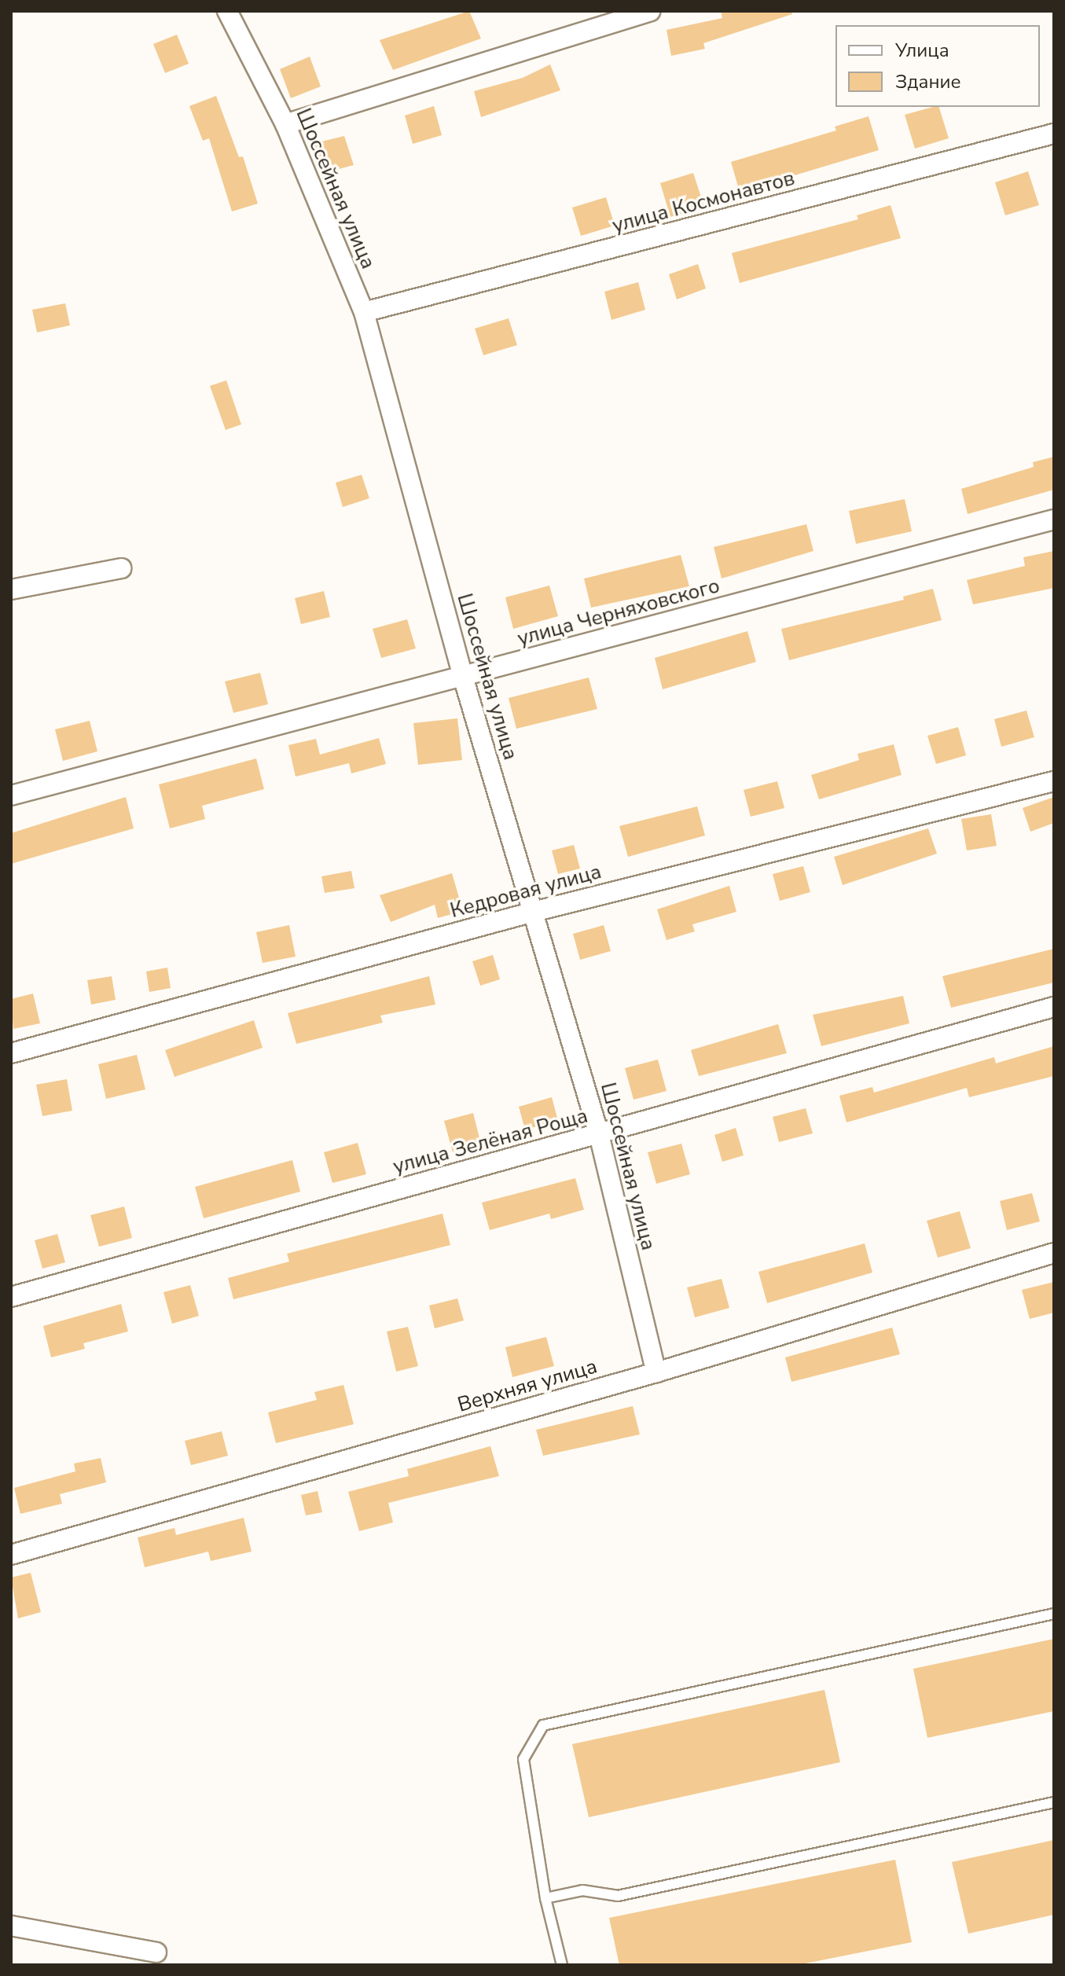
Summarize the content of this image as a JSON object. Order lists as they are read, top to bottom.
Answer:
{
  "streets": {
    "street": [
      "Шоссейная улица",
      "улица Космонавтов",
      "улица Черняховского",
      "Кедровая улица",
      "улица Зелёная Роща",
      "Верхняя улица"
    ]
  },
  "crossings": [
    ["Шоссейная улица", "улица Космонавтов"],
    ["Шоссейная улица", "улица Черняховского"],
    ["Шоссейная улица", "Кедровая улица"],
    ["Шоссейная улица", "улица Зелёная Роща"],
    ["Шоссейная улица", "Верхняя улица"]
  ],
  "legend": ["Улица", "Здание"]
}
